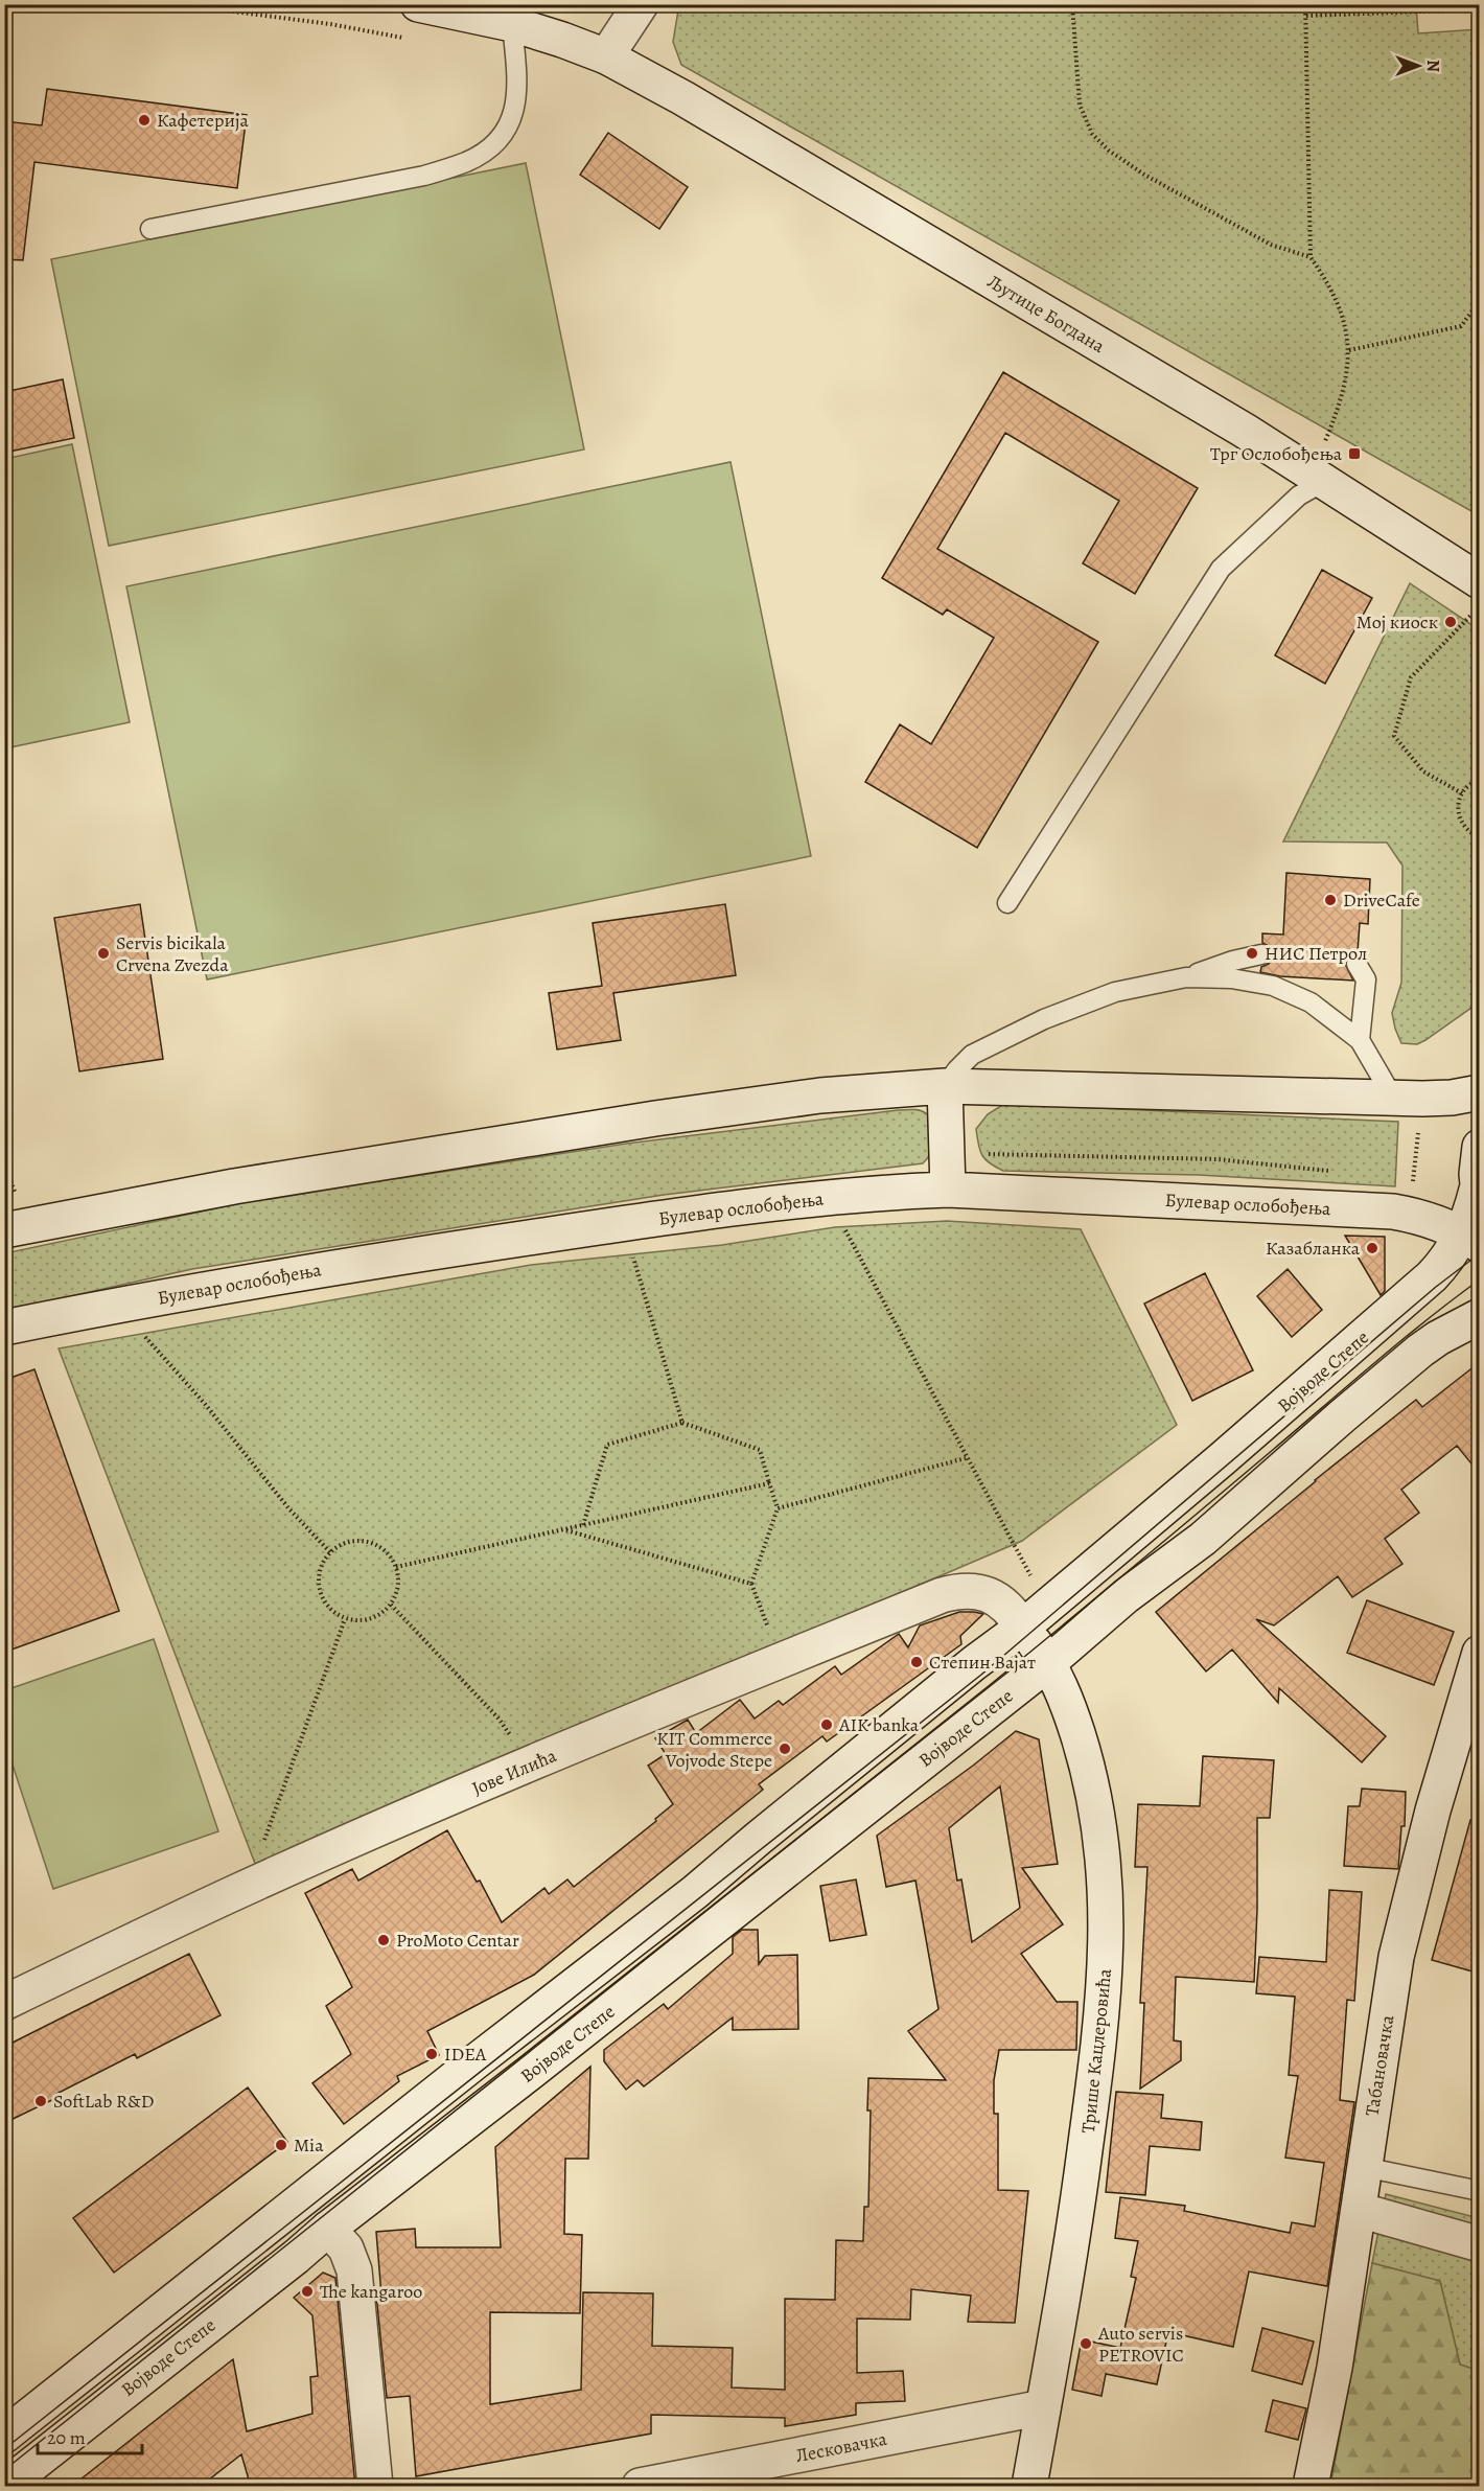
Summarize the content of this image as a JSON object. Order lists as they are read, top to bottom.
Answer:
{
  "streets": {
    "main road": [
      "Љутице Богдана",
      "Булевар ослобођења",
      "Војводе Степе",
      "Јове Илића",
      "Трише Кацлеровића",
      "Табановачка",
      "Лесковачка"
    ]
  },
  "crossings": [
    ["Булевар ослобођења", "Војводе Степе"],
    ["Војводе Степе", "Јове Илића"],
    ["Војводе Степе", "Трише Кацлеровића"],
    ["Јове Илића", "Трише Кацлеровића"],
    ["Трише Кацлеровића", "Лесковачка"]
  ],
  "places": {
    "other": [
      "Кафетерија",
      "Мој киоск",
      "DriveCafe",
      "Servis bicikala Crvena Zvezda",
      "НИС Петрол",
      "Казабланка",
      "Степин Вајат",
      "AIK banka",
      "KIT Commerce Vojvode Stepe",
      "ProMoto Centar",
      "IDEA",
      "SoftLab R&D",
      "Mia",
      "The kangaroo",
      "Auto servis PETROVIC"
    ],
    "transit": ["Трг Ослобођења"]
  },
  "scale_bar": "20 m",
  "north": "right"
}
